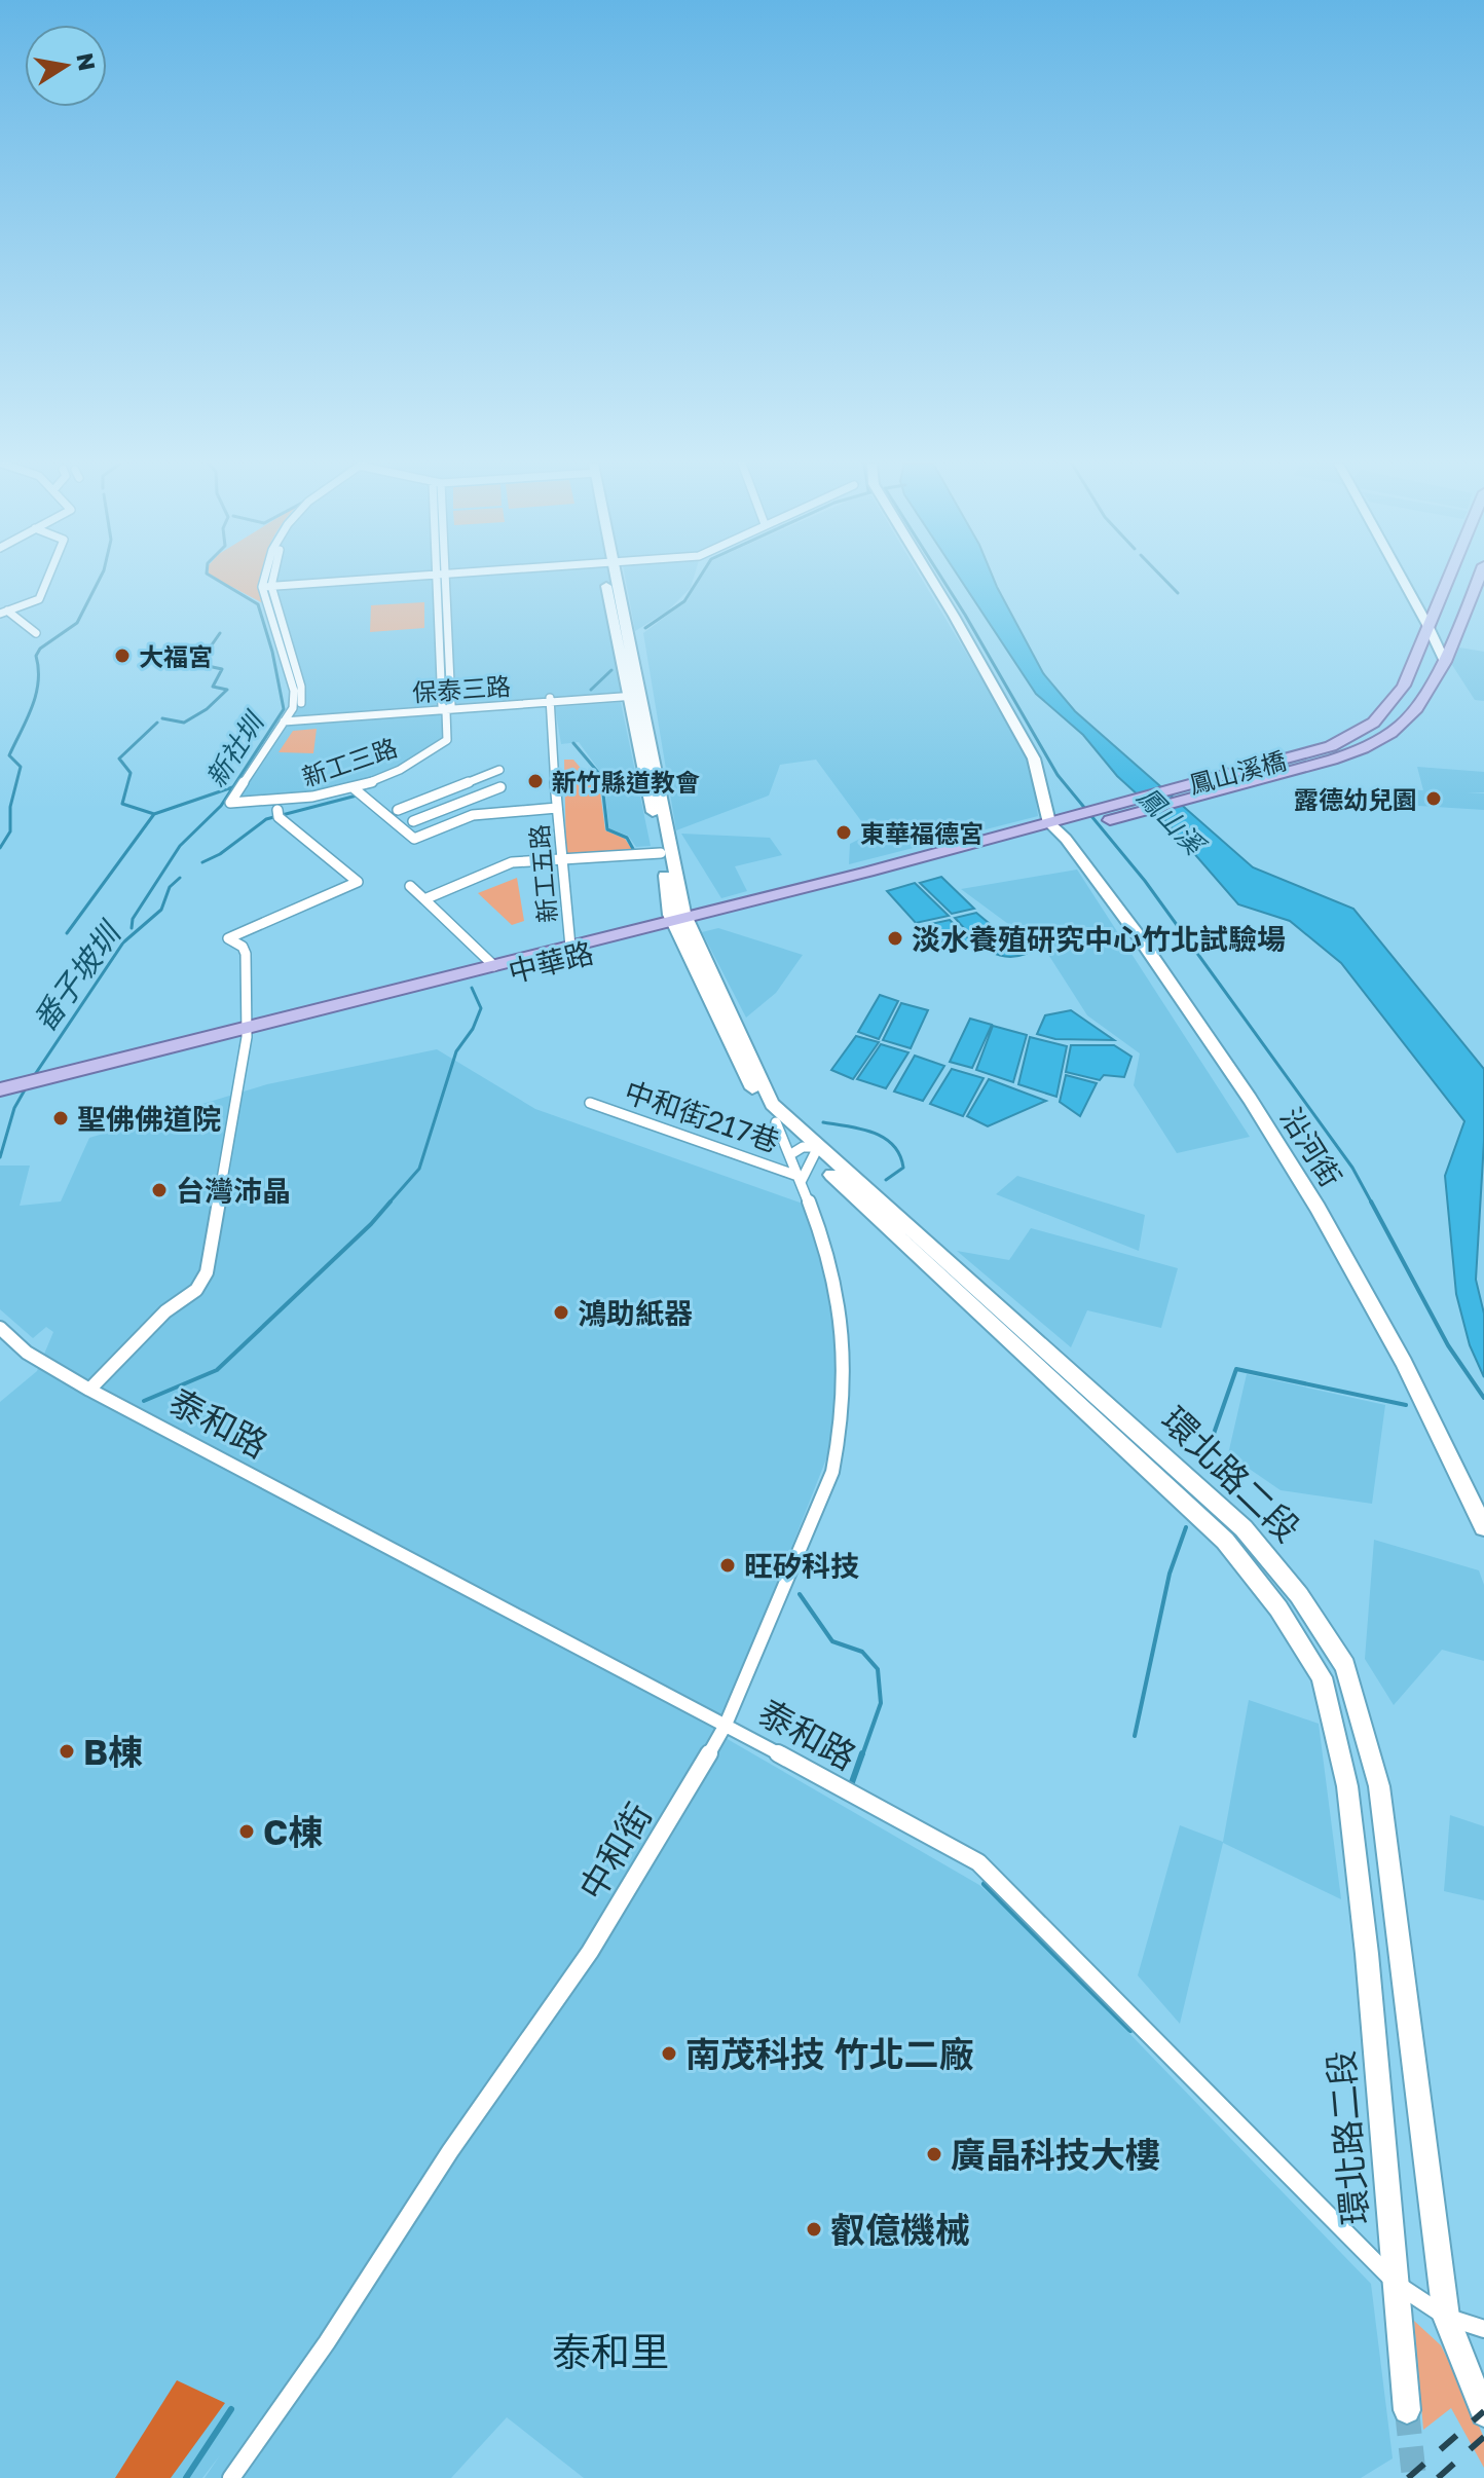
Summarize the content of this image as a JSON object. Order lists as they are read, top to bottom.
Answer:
{
  "streets": {
    "main road": ["鳳山溪橋", "中華路"],
    "street": [
      "保泰三路",
      "新工三路",
      "新工五路",
      "中和街217巷",
      "沿河街",
      "泰和路",
      "環北路二段",
      "中和街"
    ]
  },
  "crossings": [
    ["保泰三路", "新工三路"],
    ["保泰三路", "新工五路"],
    ["鳳山溪橋", "中華路"],
    ["鳳山溪橋", "沿河街"],
    ["新工五路", "中華路"],
    ["中華路", "沿河街"],
    ["中華路", "環北路二段"],
    ["中和街217巷", "中和街"],
    ["泰和路", "環北路二段"],
    ["泰和路", "中和街"],
    ["環北路二段", "中和街"]
  ],
  "districts": ["泰和里"],
  "water": ["新社圳", "鳳山溪", "番子坡圳"],
  "places": [
    "大福宮",
    "新竹縣道教會",
    "露德幼兒園",
    "東華福德宮",
    "淡水養殖研究中心竹北試驗場",
    "聖佛佛道院",
    "台灣沛晶",
    "鴻助紙器",
    "旺矽科技",
    "B棟",
    "C棟",
    "南茂科技 竹北二廠",
    "廣晶科技大樓",
    "叡億機械"
  ],
  "north": "right"
}
